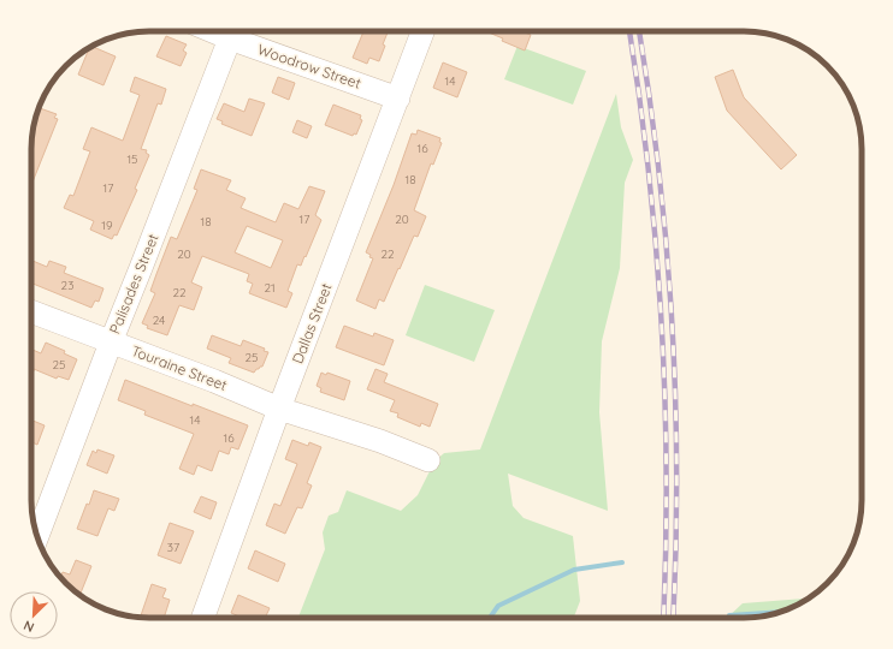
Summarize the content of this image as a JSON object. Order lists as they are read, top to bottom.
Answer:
{
  "streets": {
    "street": [
      "Woodrow Street",
      "Palisades Street",
      "Dallas Street",
      "Touraine Street"
    ]
  },
  "crossings": [
    ["Woodrow Street", "Palisades Street"],
    ["Woodrow Street", "Dallas Street"],
    ["Palisades Street", "Touraine Street"],
    ["Dallas Street", "Touraine Street"]
  ],
  "house_numbers": [
    "14",
    "16",
    "15",
    "18",
    "17",
    "17",
    "20",
    "18",
    "19",
    "20",
    "22",
    "23",
    "21",
    "22",
    "24",
    "25",
    "25",
    "14",
    "16",
    "37"
  ],
  "north": "bottom left"
}
